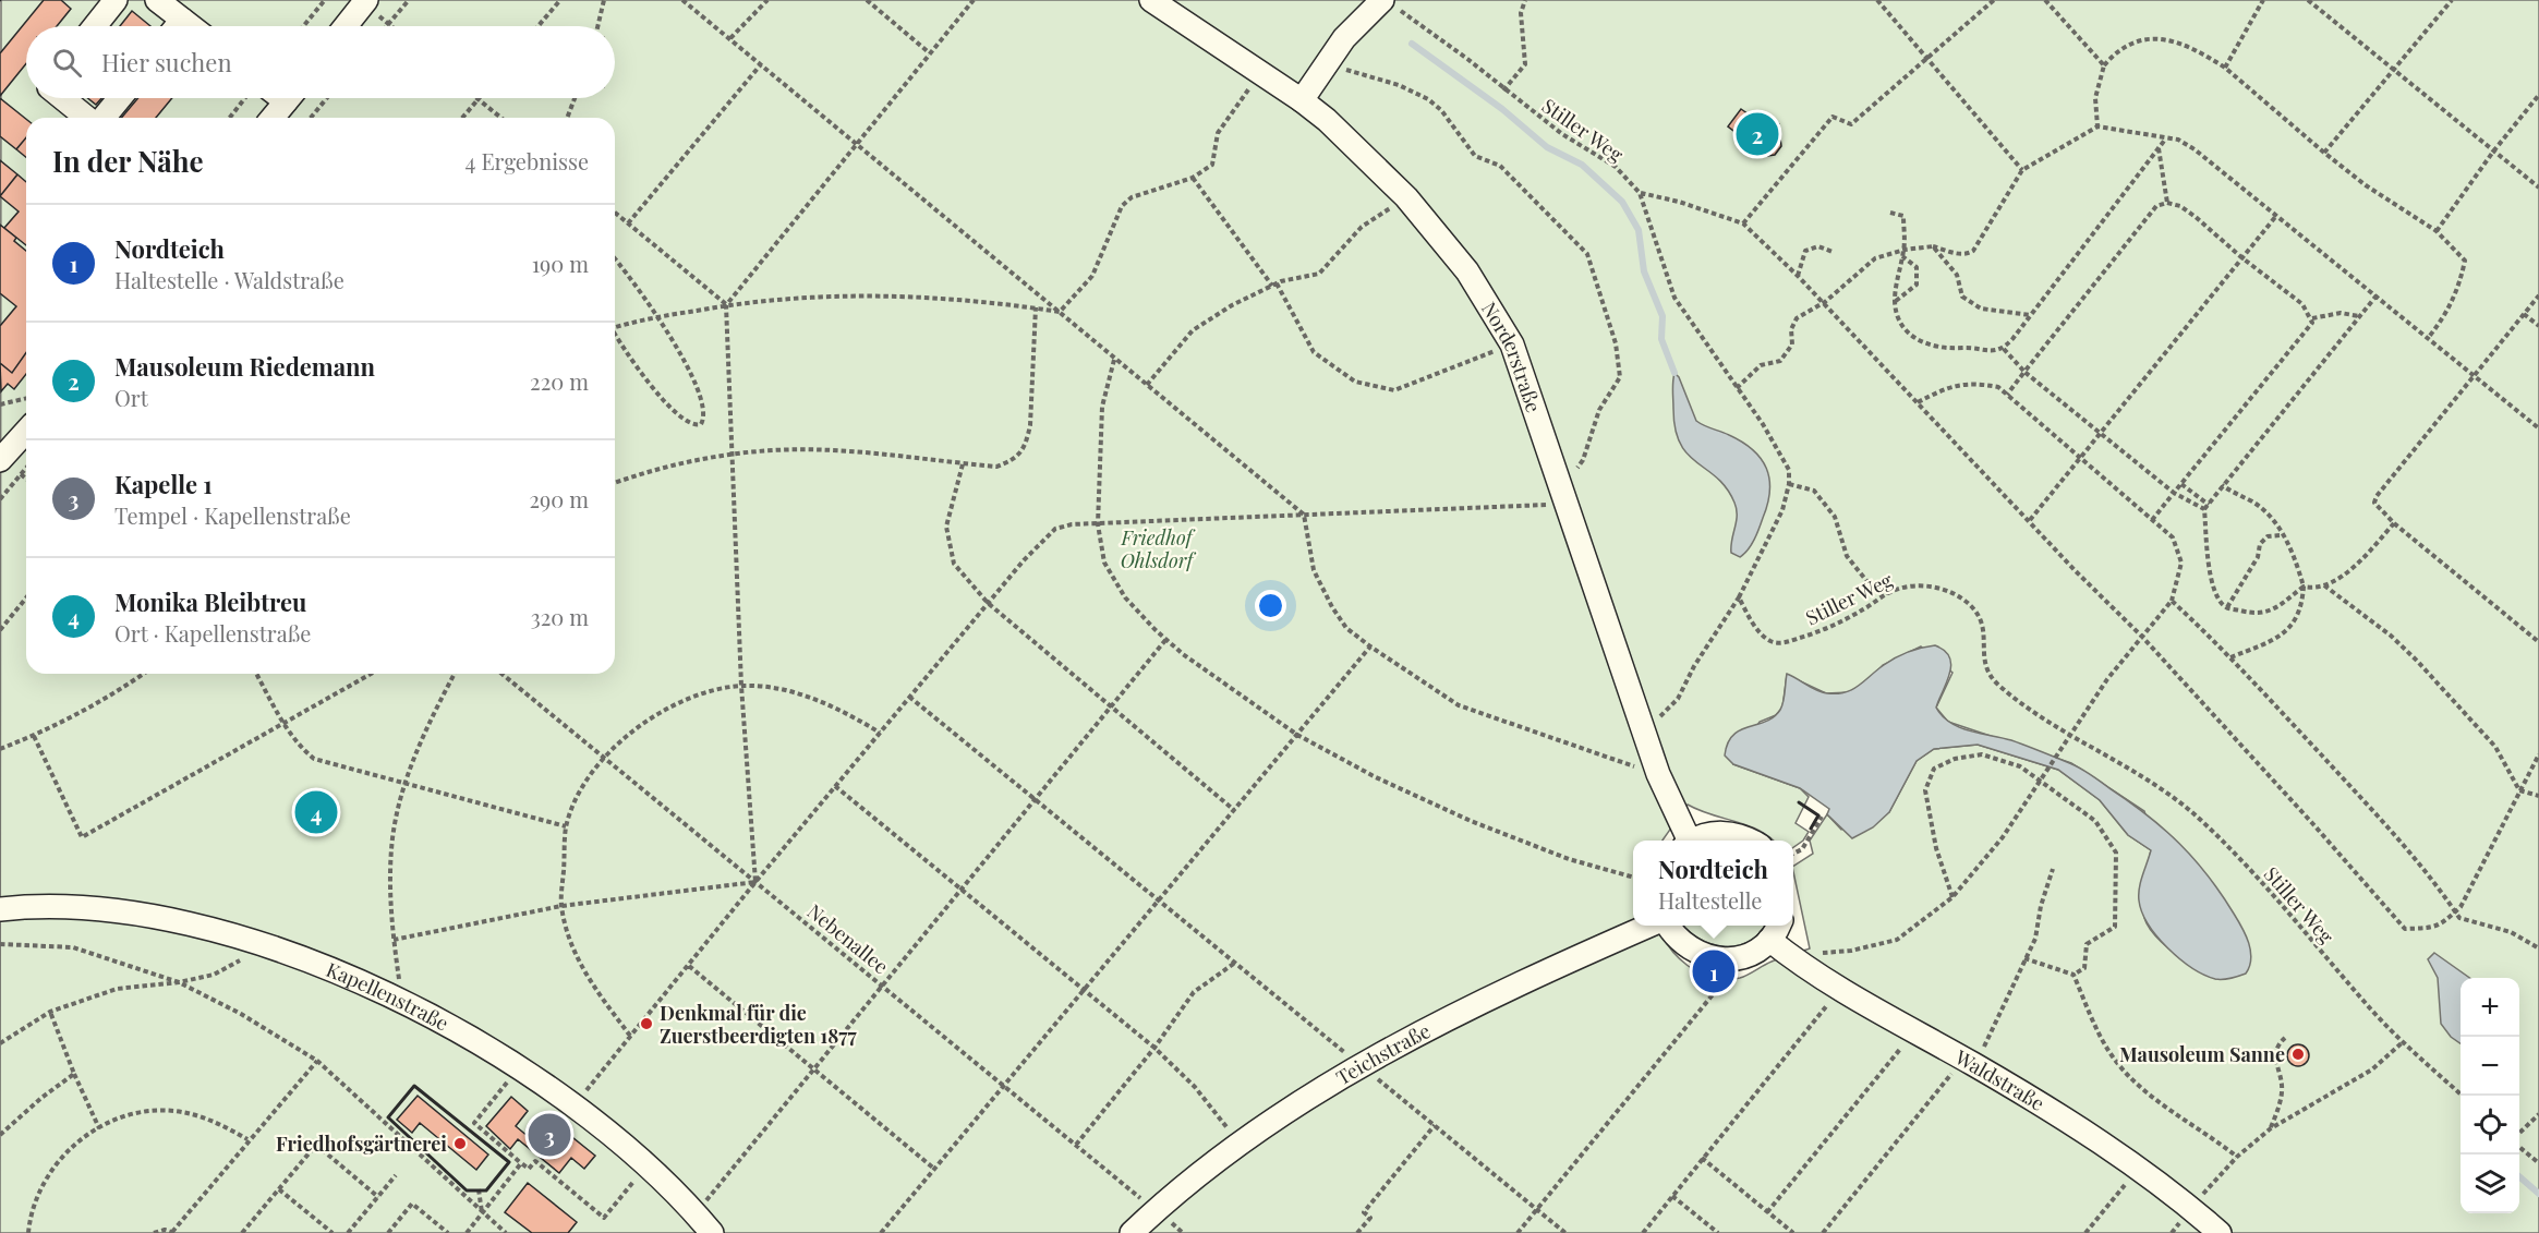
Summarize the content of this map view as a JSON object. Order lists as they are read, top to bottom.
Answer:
{
  "streets": {
    "street": [
      "Norderstraße",
      "Kapellenstraße",
      "Teichstraße",
      "Waldstraße"
    ],
    "path": ["Stiller Weg", "Nebenallee"]
  },
  "crossings": [
    ["Nebenallee", "Teichstraße"]
  ],
  "parks": ["Friedhof Ohlsdorf"],
  "places": ["Denkmal für die Zuerstbeerdigten 1877", "Mausoleum Sanne", "Friedhofsgärtnerei"],
  "page": {
    "search": "Hier suchen",
    "pins": [
      "2",
      "4",
      "1",
      "3"
    ],
    "heading": ["In der Nähe", "4 Ergebnisse"],
    "list": [
      {
        "mark": "1",
        "name": "Nordteich",
        "note": "Haltestelle · Waldstraße",
        "value": "190 m"
      },
      {
        "mark": "2",
        "name": "Mausoleum Riedemann",
        "note": "Ort",
        "value": "220 m"
      },
      {
        "mark": "3",
        "name": "Kapelle 1",
        "note": "Tempel · Kapellenstraße",
        "value": "290 m"
      },
      {
        "mark": "4",
        "name": "Monika Bleibtreu",
        "note": "Ort · Kapellenstraße",
        "value": "320 m"
      }
    ],
    "popup": ["Nordteich", "Haltestelle"],
    "map_buttons": ["+", "−"]
  }
}
